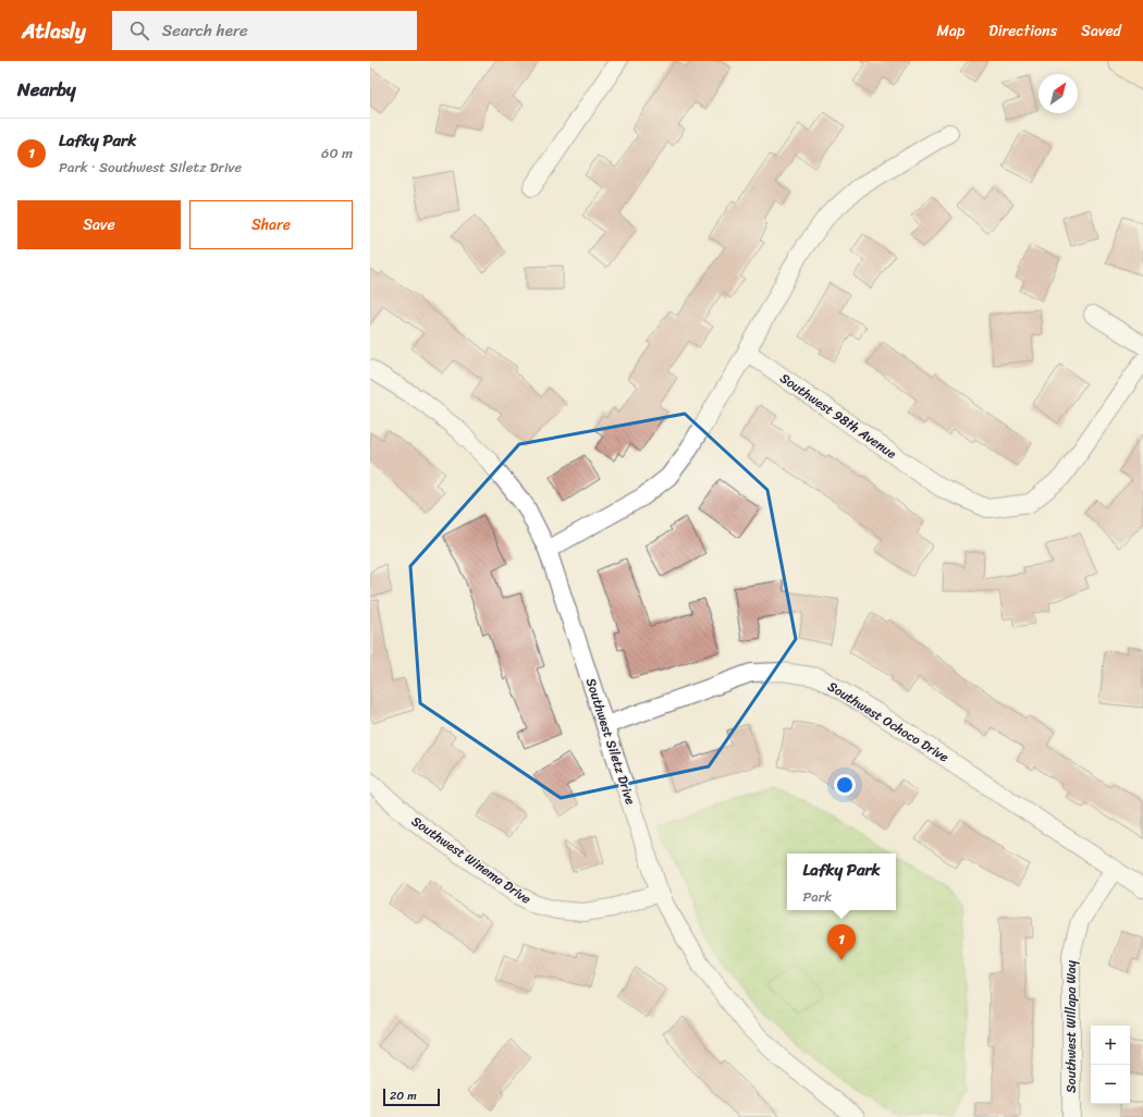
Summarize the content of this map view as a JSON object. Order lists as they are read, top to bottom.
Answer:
{
  "streets": {
    "street": [
      "Southwest 98th Avenue",
      "Southwest Ochoco Drive",
      "Southwest Siletz Drive",
      "Southwest Winema Drive",
      "Southwest Willapa Way"
    ]
  },
  "crossings": [
    ["Southwest Ochoco Drive", "Southwest Siletz Drive"],
    ["Southwest Ochoco Drive", "Southwest Willapa Way"],
    ["Southwest Siletz Drive", "Southwest Winema Drive"]
  ],
  "scale_bar": "20 m",
  "north": "top right",
  "page": {
    "header": "Atlasly",
    "search": "Search here",
    "nav": ["Map", "Directions", "Saved"],
    "heading": "Nearby",
    "list": [
      {
        "mark": "1",
        "name": "Lafky Park",
        "note": "Park · Southwest Siletz Drive",
        "value": "60 m"
      }
    ],
    "buttons": ["Save", "Share"],
    "popup": ["Lafky Park", "Park"],
    "pins": "1",
    "map_buttons": ["+", "−"],
    "scale": "20 m"
  }
}
